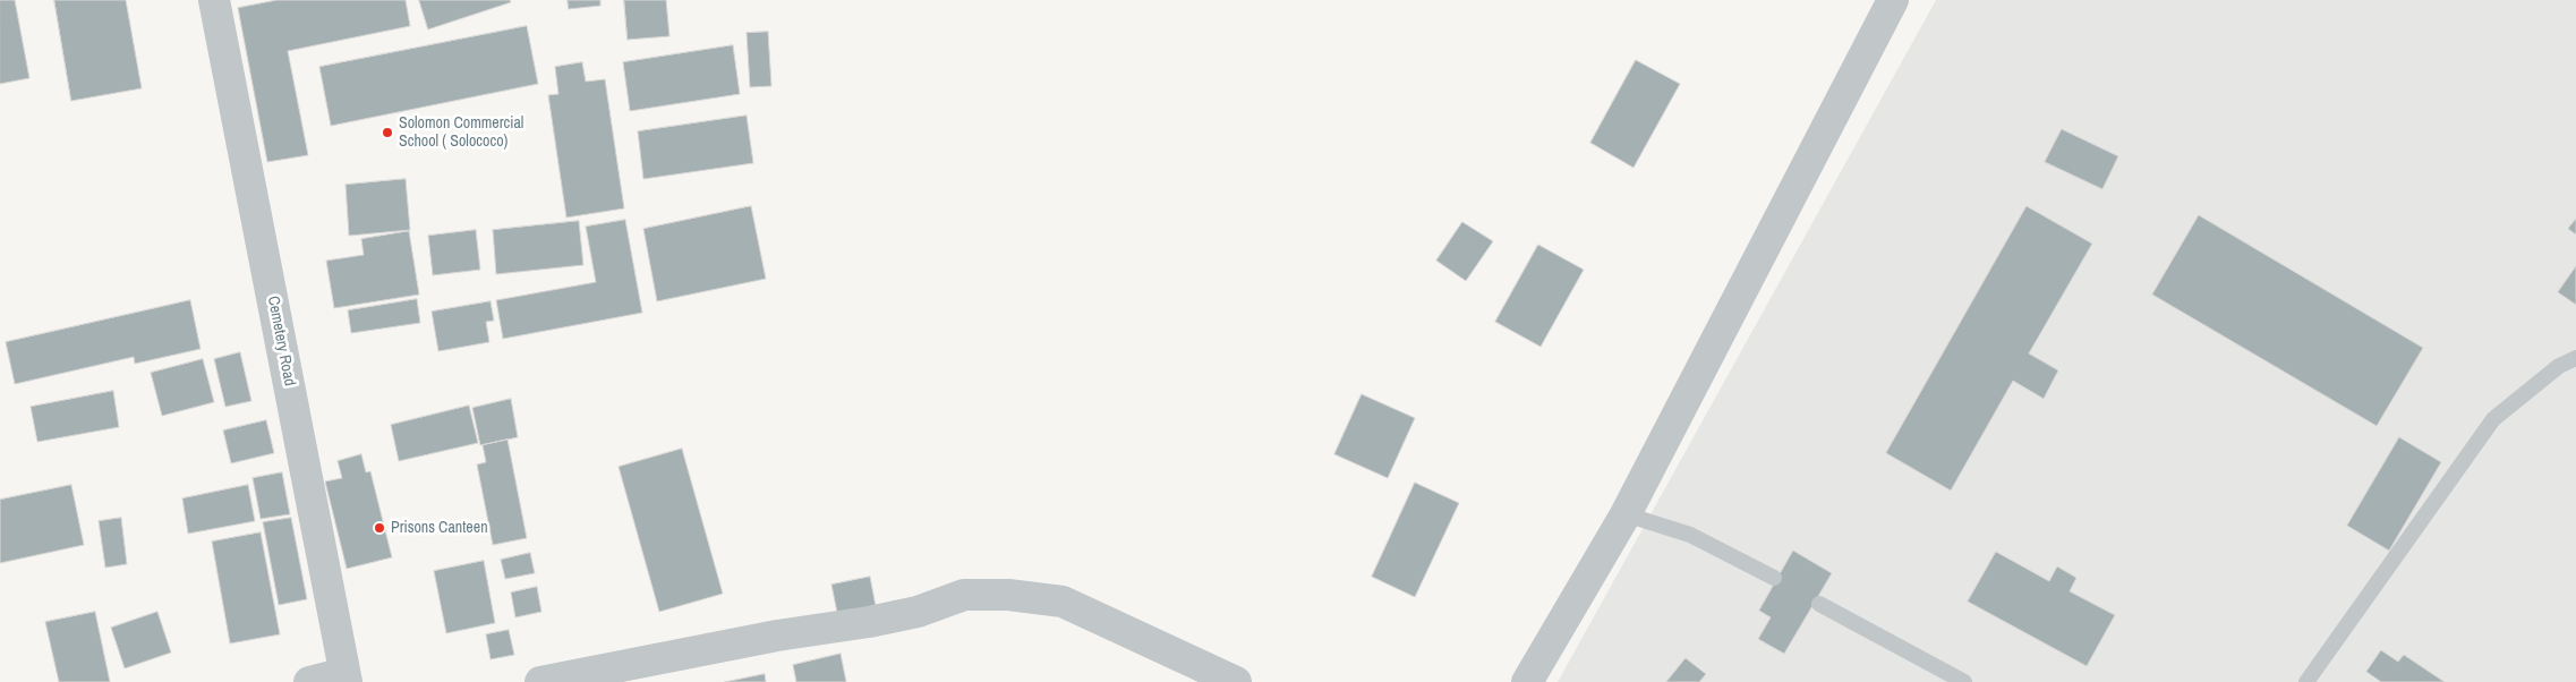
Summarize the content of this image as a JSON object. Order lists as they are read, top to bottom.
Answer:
{
  "streets": {
    "street": ["Cemetery Road"]
  },
  "places": ["Solomon Commercial School ( Solococo)", "Prisons Canteen"]
}
